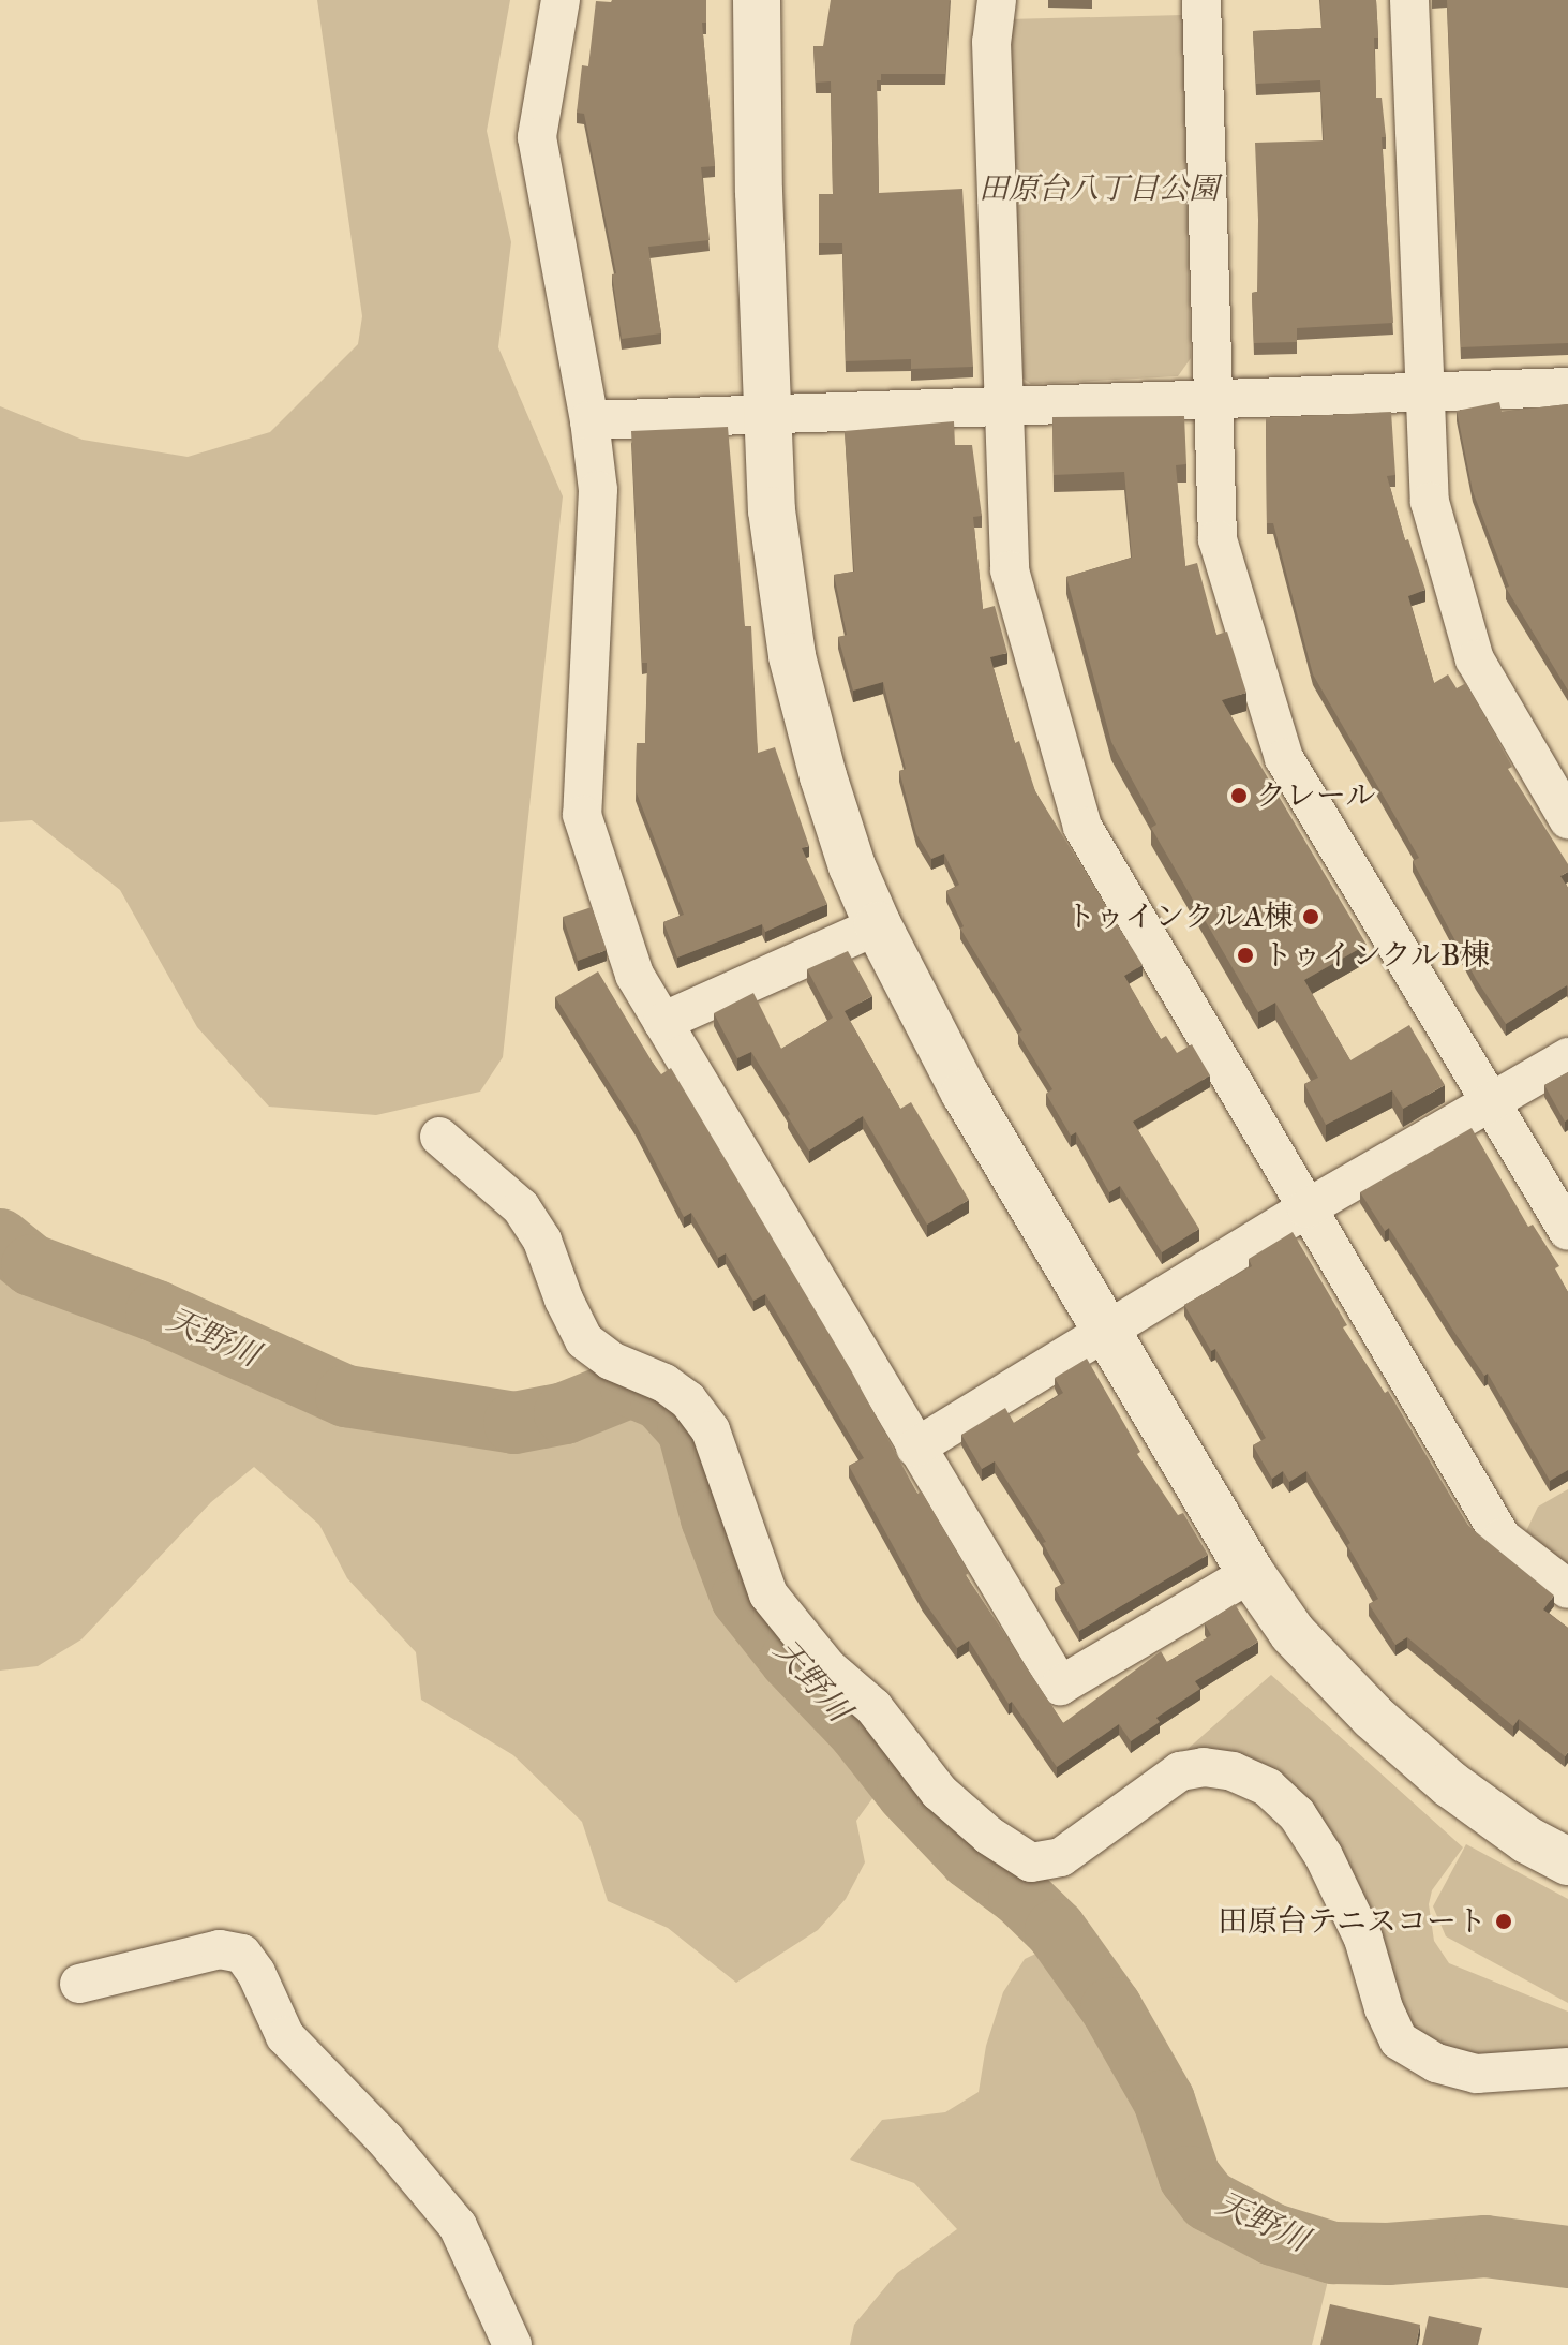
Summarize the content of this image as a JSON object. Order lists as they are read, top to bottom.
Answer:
{
  "water": ["天野川"],
  "parks": ["田原台八丁目公園"],
  "places": [
    "クレール",
    "トゥインクルA棟",
    "トゥインクルB棟",
    "田原台テニスコート"
  ]
}
